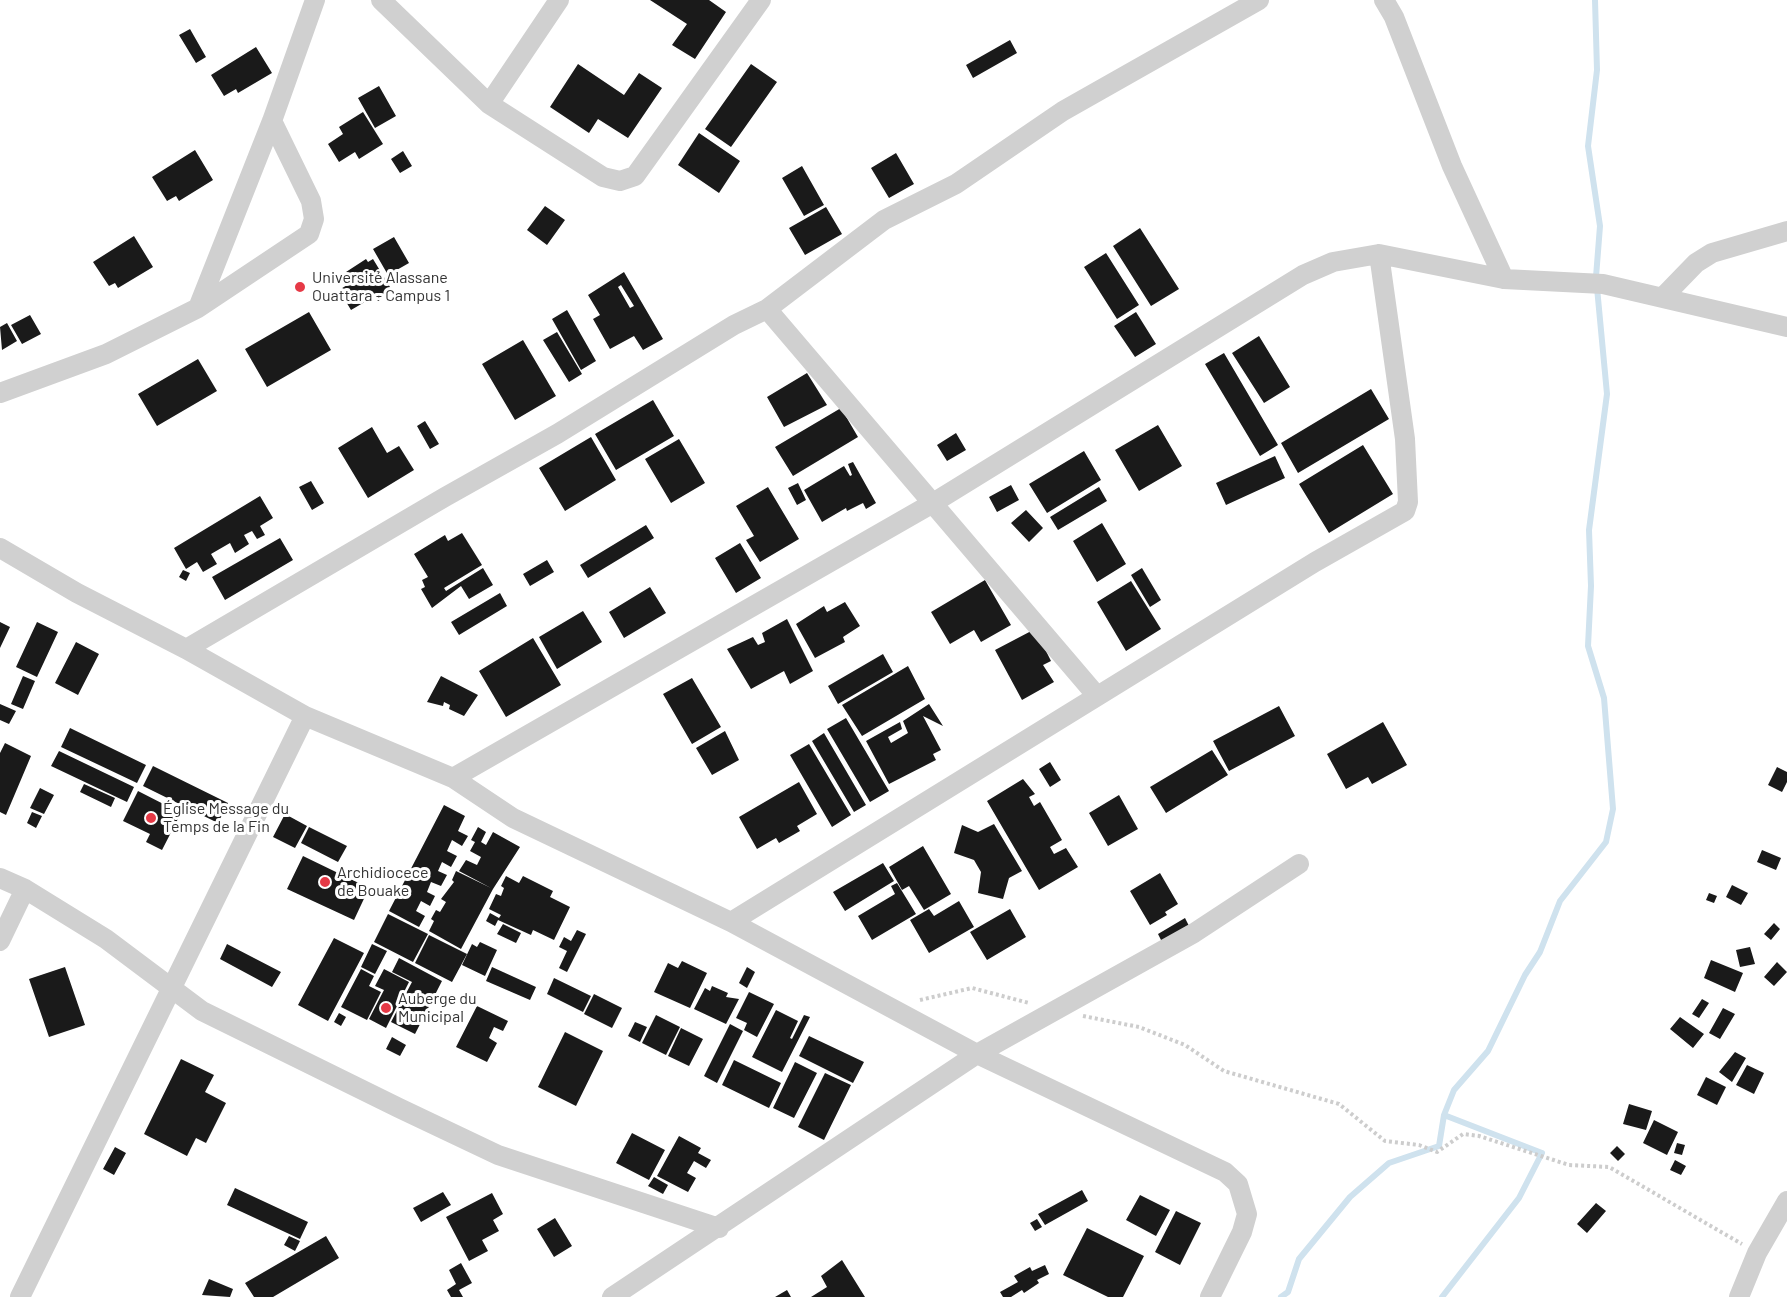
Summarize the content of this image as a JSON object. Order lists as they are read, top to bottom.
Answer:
{
  "places": [
    "Université Alassane Ouattara - Campus 1",
    "Église Message du Temps de la Fin",
    "Archidiocece de Bouake",
    "Auberge du Municipal"
  ]
}
